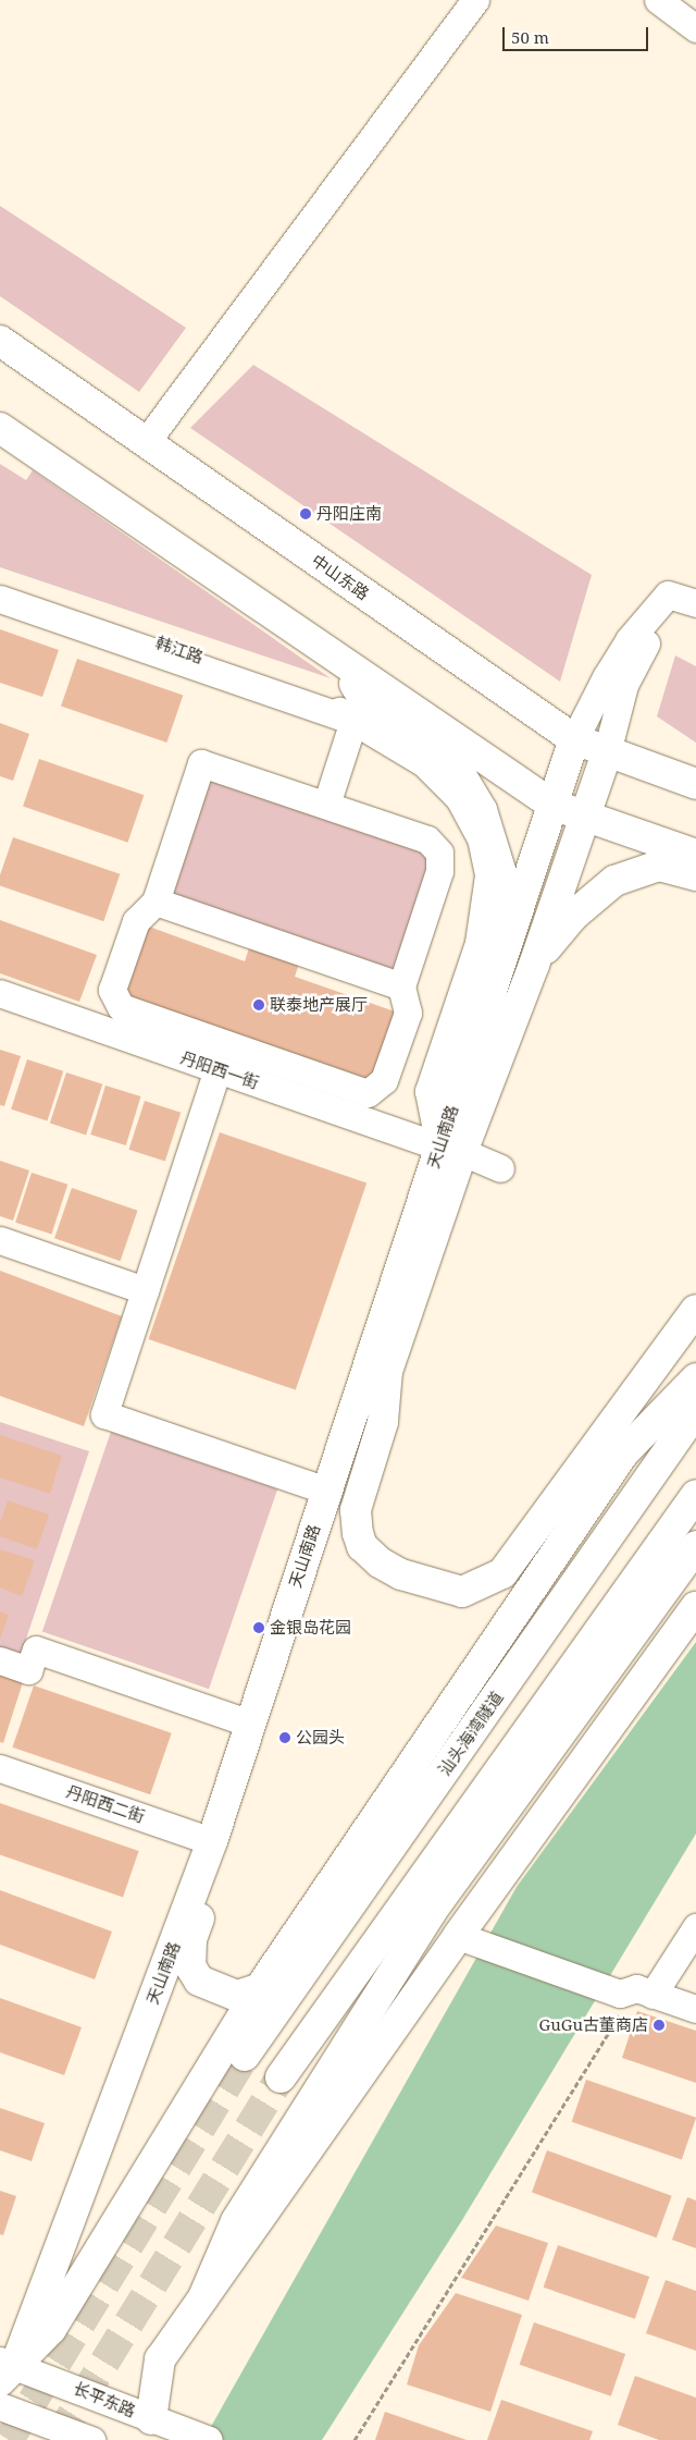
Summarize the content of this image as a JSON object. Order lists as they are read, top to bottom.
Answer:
{
  "streets": {
    "main road": ["中山东路", "天山南路", "汕头海湾隧道"],
    "street": [
      "韩江路",
      "丹阳西一街",
      "丹阳西二街",
      "长平东路"
    ]
  },
  "crossings": [
    ["中山东路", "天山南路"],
    ["丹阳西一街", "天山南路"],
    ["天山南路", "丹阳西二街"],
    ["天山南路", "长平东路"]
  ],
  "places": [
    "丹阳庄南",
    "联泰地产展厅",
    "金银岛花园",
    "公园头",
    "GuGu古董商店"
  ],
  "scale_bar": "50 m"
}
